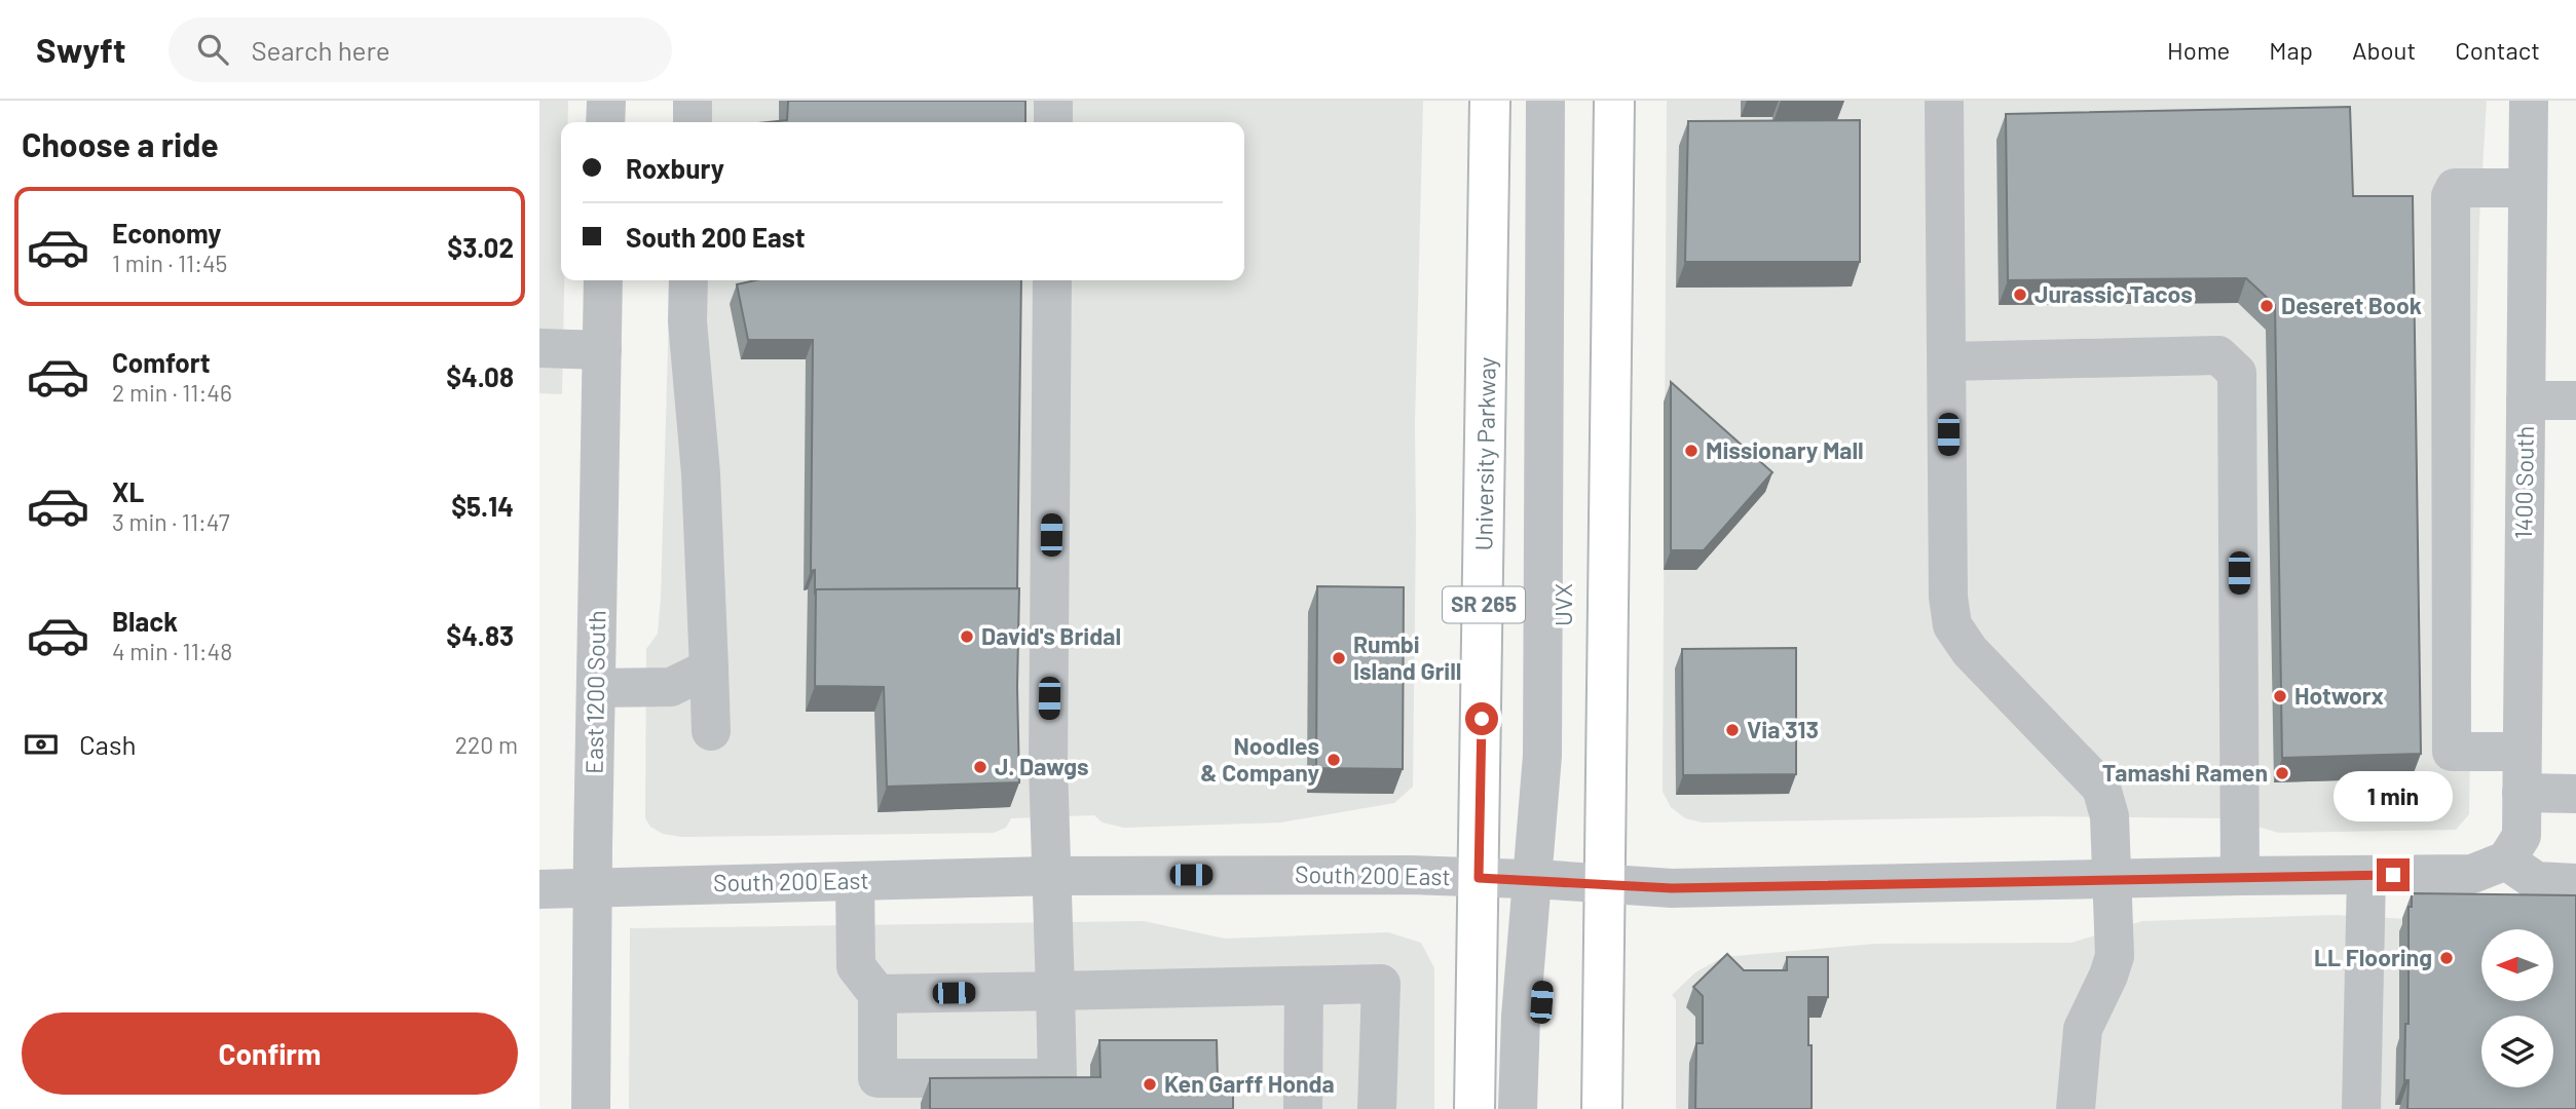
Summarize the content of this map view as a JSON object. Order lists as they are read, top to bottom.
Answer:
{
  "streets": {
    "main road": ["University Parkway", "SR 265"],
    "street": [
      "1400 South",
      "UVX",
      "East 1200 South",
      "South 200 East"
    ]
  },
  "crossings": [
    ["University Parkway", "South 200 East"],
    ["1400 South", "South 200 East"],
    ["UVX", "South 200 East"],
    ["East 1200 South", "South 200 East"]
  ],
  "places": [
    "Jurassic Tacos",
    "Deseret Book",
    "Missionary Mall",
    "David's Bridal",
    "Rumbi Island Grill",
    "Hotworx",
    "Via 313",
    "Noodles & Company",
    "J. Dawgs",
    "Tamashi Ramen",
    "LL Flooring",
    "Ken Garff Honda"
  ],
  "north": "left",
  "page": {
    "header": "Swyft",
    "search": "Search here",
    "nav": [
      "Home",
      "Map",
      "About",
      "Contact"
    ],
    "heading": "Choose a ride",
    "banner": ["Roxbury", "South 200 East"],
    "list": [
      {
        "name": "Economy",
        "note": "1 min · 11:45",
        "value": "$3.02"
      },
      {
        "name": "Comfort",
        "note": "2 min · 11:46",
        "value": "$4.08"
      },
      {
        "name": "XL",
        "note": "3 min · 11:47",
        "value": "$5.14"
      },
      {
        "name": "Black",
        "note": "4 min · 11:48",
        "value": "$4.83"
      }
    ],
    "pay": ["Cash", "220 m"],
    "bubble": "1 min",
    "buttons": "Confirm"
  }
}
